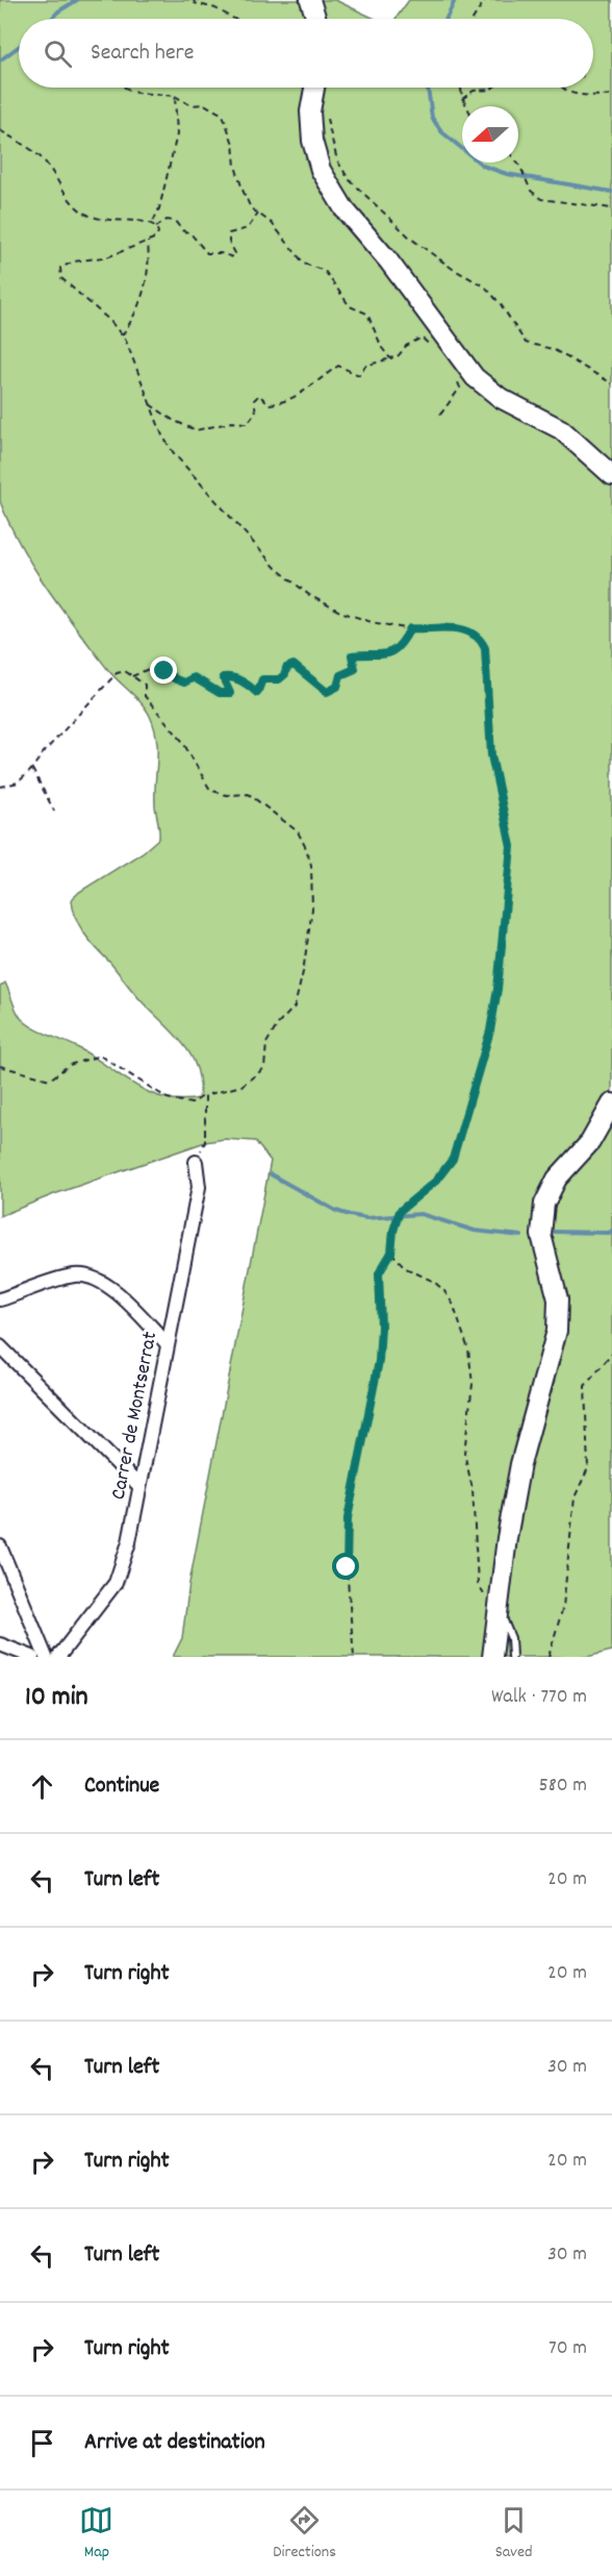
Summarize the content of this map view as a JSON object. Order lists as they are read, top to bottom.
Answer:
{
  "streets": {
    "street": ["Carrer de Montserrat"]
  },
  "north": "left",
  "page": {
    "search": "Search here",
    "heading": ["10 min", "Walk · 770 m"],
    "list": [
      ["Continue", "580 m"],
      ["Turn left", "20 m"],
      ["Turn right", "20 m"],
      ["Turn left", "30 m"],
      ["Turn right", "20 m"],
      ["Turn left", "30 m"],
      ["Turn right", "70 m"],
      "Arrive at destination"
    ],
    "nav": ["Map", "Directions", "Saved"]
  }
}
